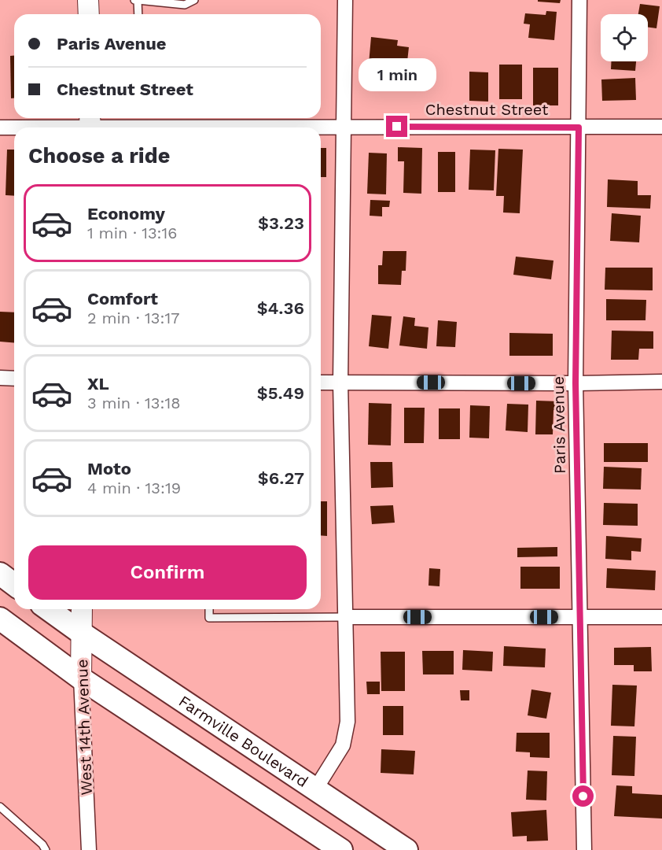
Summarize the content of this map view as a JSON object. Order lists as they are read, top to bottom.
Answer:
{
  "streets": {
    "main road": ["West 14th Avenue", "Farmville Boulevard"],
    "street": ["Chestnut Street", "Paris Avenue"]
  },
  "crossings": [
    ["Chestnut Street", "Paris Avenue"],
    ["West 14th Avenue", "Farmville Boulevard"]
  ],
  "page": {
    "banner": ["Paris Avenue", "Chestnut Street"],
    "bubble": "1 min",
    "heading": "Choose a ride",
    "list": [
      {
        "name": "Economy",
        "note": "1 min · 13:16",
        "value": "$3.23"
      },
      {
        "name": "Comfort",
        "note": "2 min · 13:17",
        "value": "$4.36"
      },
      {
        "name": "XL",
        "note": "3 min · 13:18",
        "value": "$5.49"
      },
      {
        "name": "Moto",
        "note": "4 min · 13:19",
        "value": "$6.27"
      }
    ],
    "buttons": "Confirm"
  }
}
